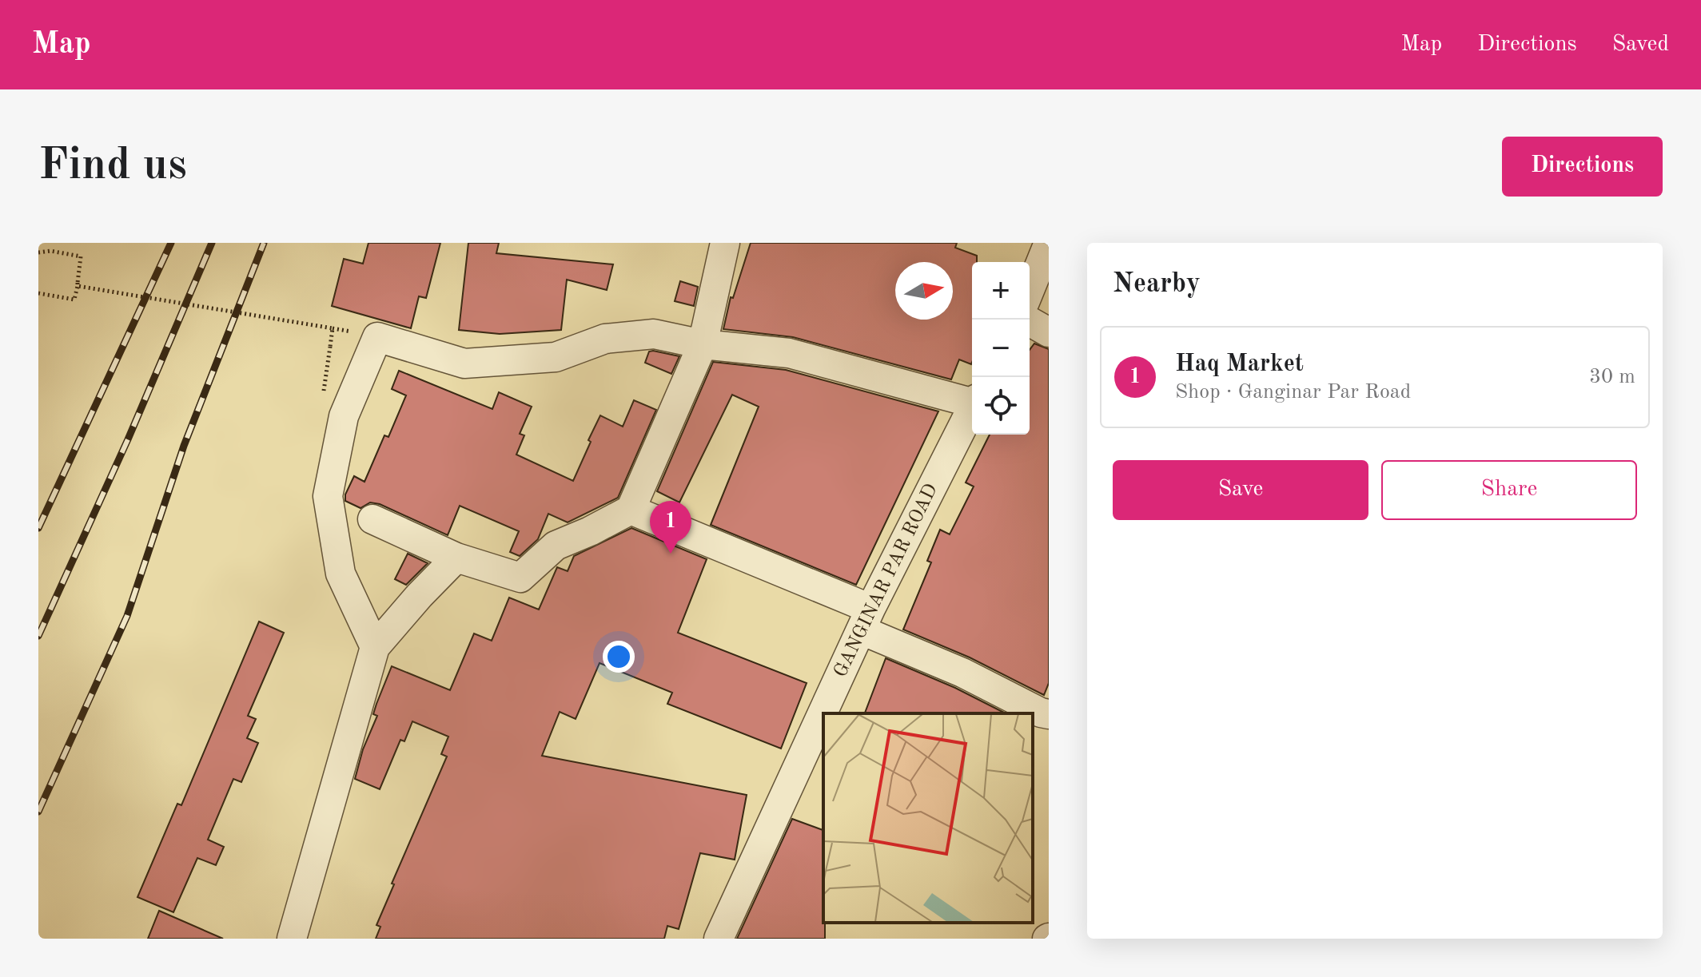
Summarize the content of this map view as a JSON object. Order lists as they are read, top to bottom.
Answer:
{
  "streets": {
    "street": ["GANGINAR PAR ROAD"]
  },
  "north": "right",
  "page": {
    "header": "Map",
    "nav": ["Map", "Directions", "Saved"],
    "buttons": [
      "Directions",
      ["Save", "Share"]
    ],
    "title": "Find us",
    "heading": "Nearby",
    "map_buttons": ["+", "−"],
    "list": [
      {
        "mark": "1",
        "name": "Haq Market",
        "note": "Shop · Ganginar Par Road",
        "value": "30 m"
      }
    ],
    "pins": "1"
  }
}
